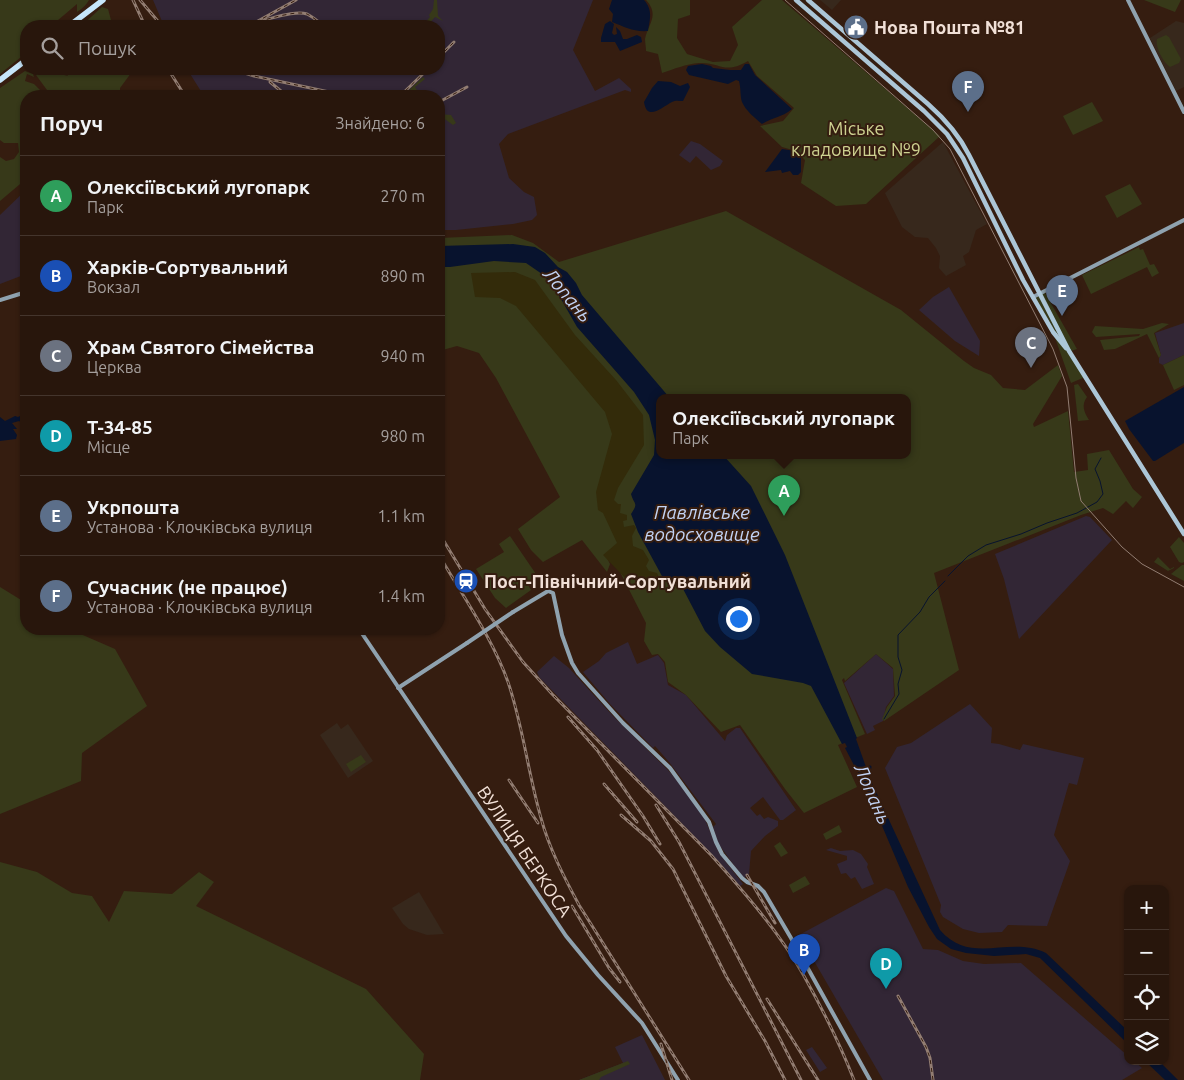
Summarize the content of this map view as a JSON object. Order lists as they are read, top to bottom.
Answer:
{
  "streets": {
    "street": ["ВУЛИЦЯ БЕРКОСА"]
  },
  "water": ["Лопань", "Павлівське водосховище"],
  "parks": ["Міське кладовище №9"],
  "places": {
    "public building": ["Нова Пошта №81"],
    "station": ["Пост-Північний-Сортувальний"]
  },
  "page": {
    "search": "Пошук",
    "pins": [
      "F",
      "E",
      "C",
      "A",
      "B",
      "D"
    ],
    "heading": ["Поруч", "Знайдено: 6"],
    "list": [
      {
        "mark": "A",
        "name": "Олексіївський лугопарк",
        "note": "Парк",
        "value": "270 m"
      },
      {
        "mark": "B",
        "name": "Харків-Сортувальний",
        "note": "Вокзал",
        "value": "890 m"
      },
      {
        "mark": "C",
        "name": "Храм Святого Сімейства",
        "note": "Церква",
        "value": "940 m"
      },
      {
        "mark": "D",
        "name": "Т-34-85",
        "note": "Місце",
        "value": "980 m"
      },
      {
        "mark": "E",
        "name": "Укрпошта",
        "note": "Установа · Клочківська вулиця",
        "value": "1.1 km"
      },
      {
        "mark": "F",
        "name": "Сучасник (не працює)",
        "note": "Установа · Клочківська вулиця",
        "value": "1.4 km"
      }
    ],
    "popup": ["Олексіївський лугопарк", "Парк"],
    "map_buttons": ["+", "−"]
  }
}
